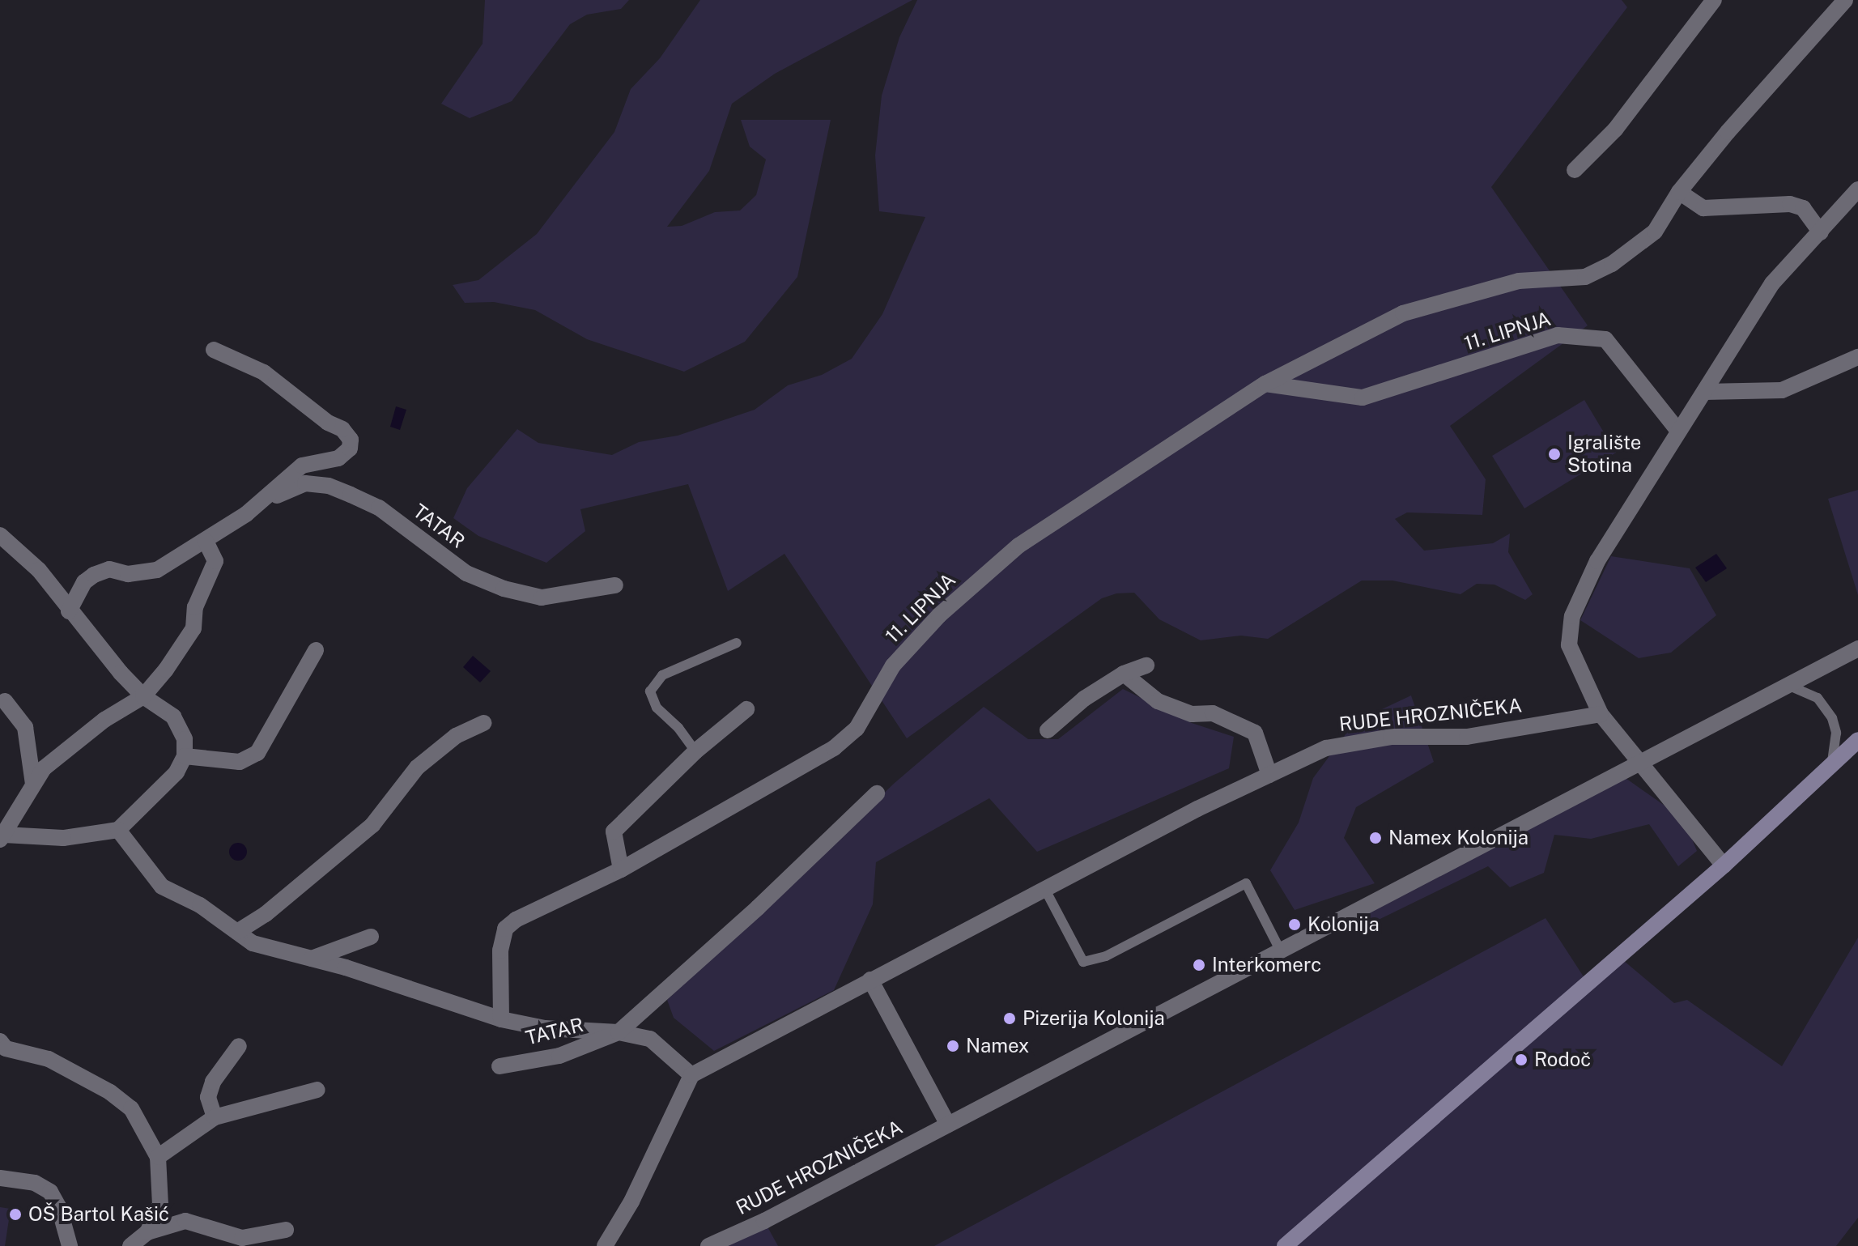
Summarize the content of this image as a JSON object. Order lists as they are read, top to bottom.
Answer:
{
  "streets": {
    "street": ["11. LIPNJA", "TATAR", "RUDE HROZNIČEKA"]
  },
  "crossings": [
    ["11. LIPNJA", "TATAR"],
    ["TATAR", "RUDE HROZNIČEKA"]
  ],
  "places": [
    "Igralište Stotina",
    "Namex Kolonija",
    "Kolonija",
    "Interkomerc",
    "Pizerija Kolonija",
    "Namex",
    "Rodoč",
    "OŠ Bartol Kašić"
  ]
}
